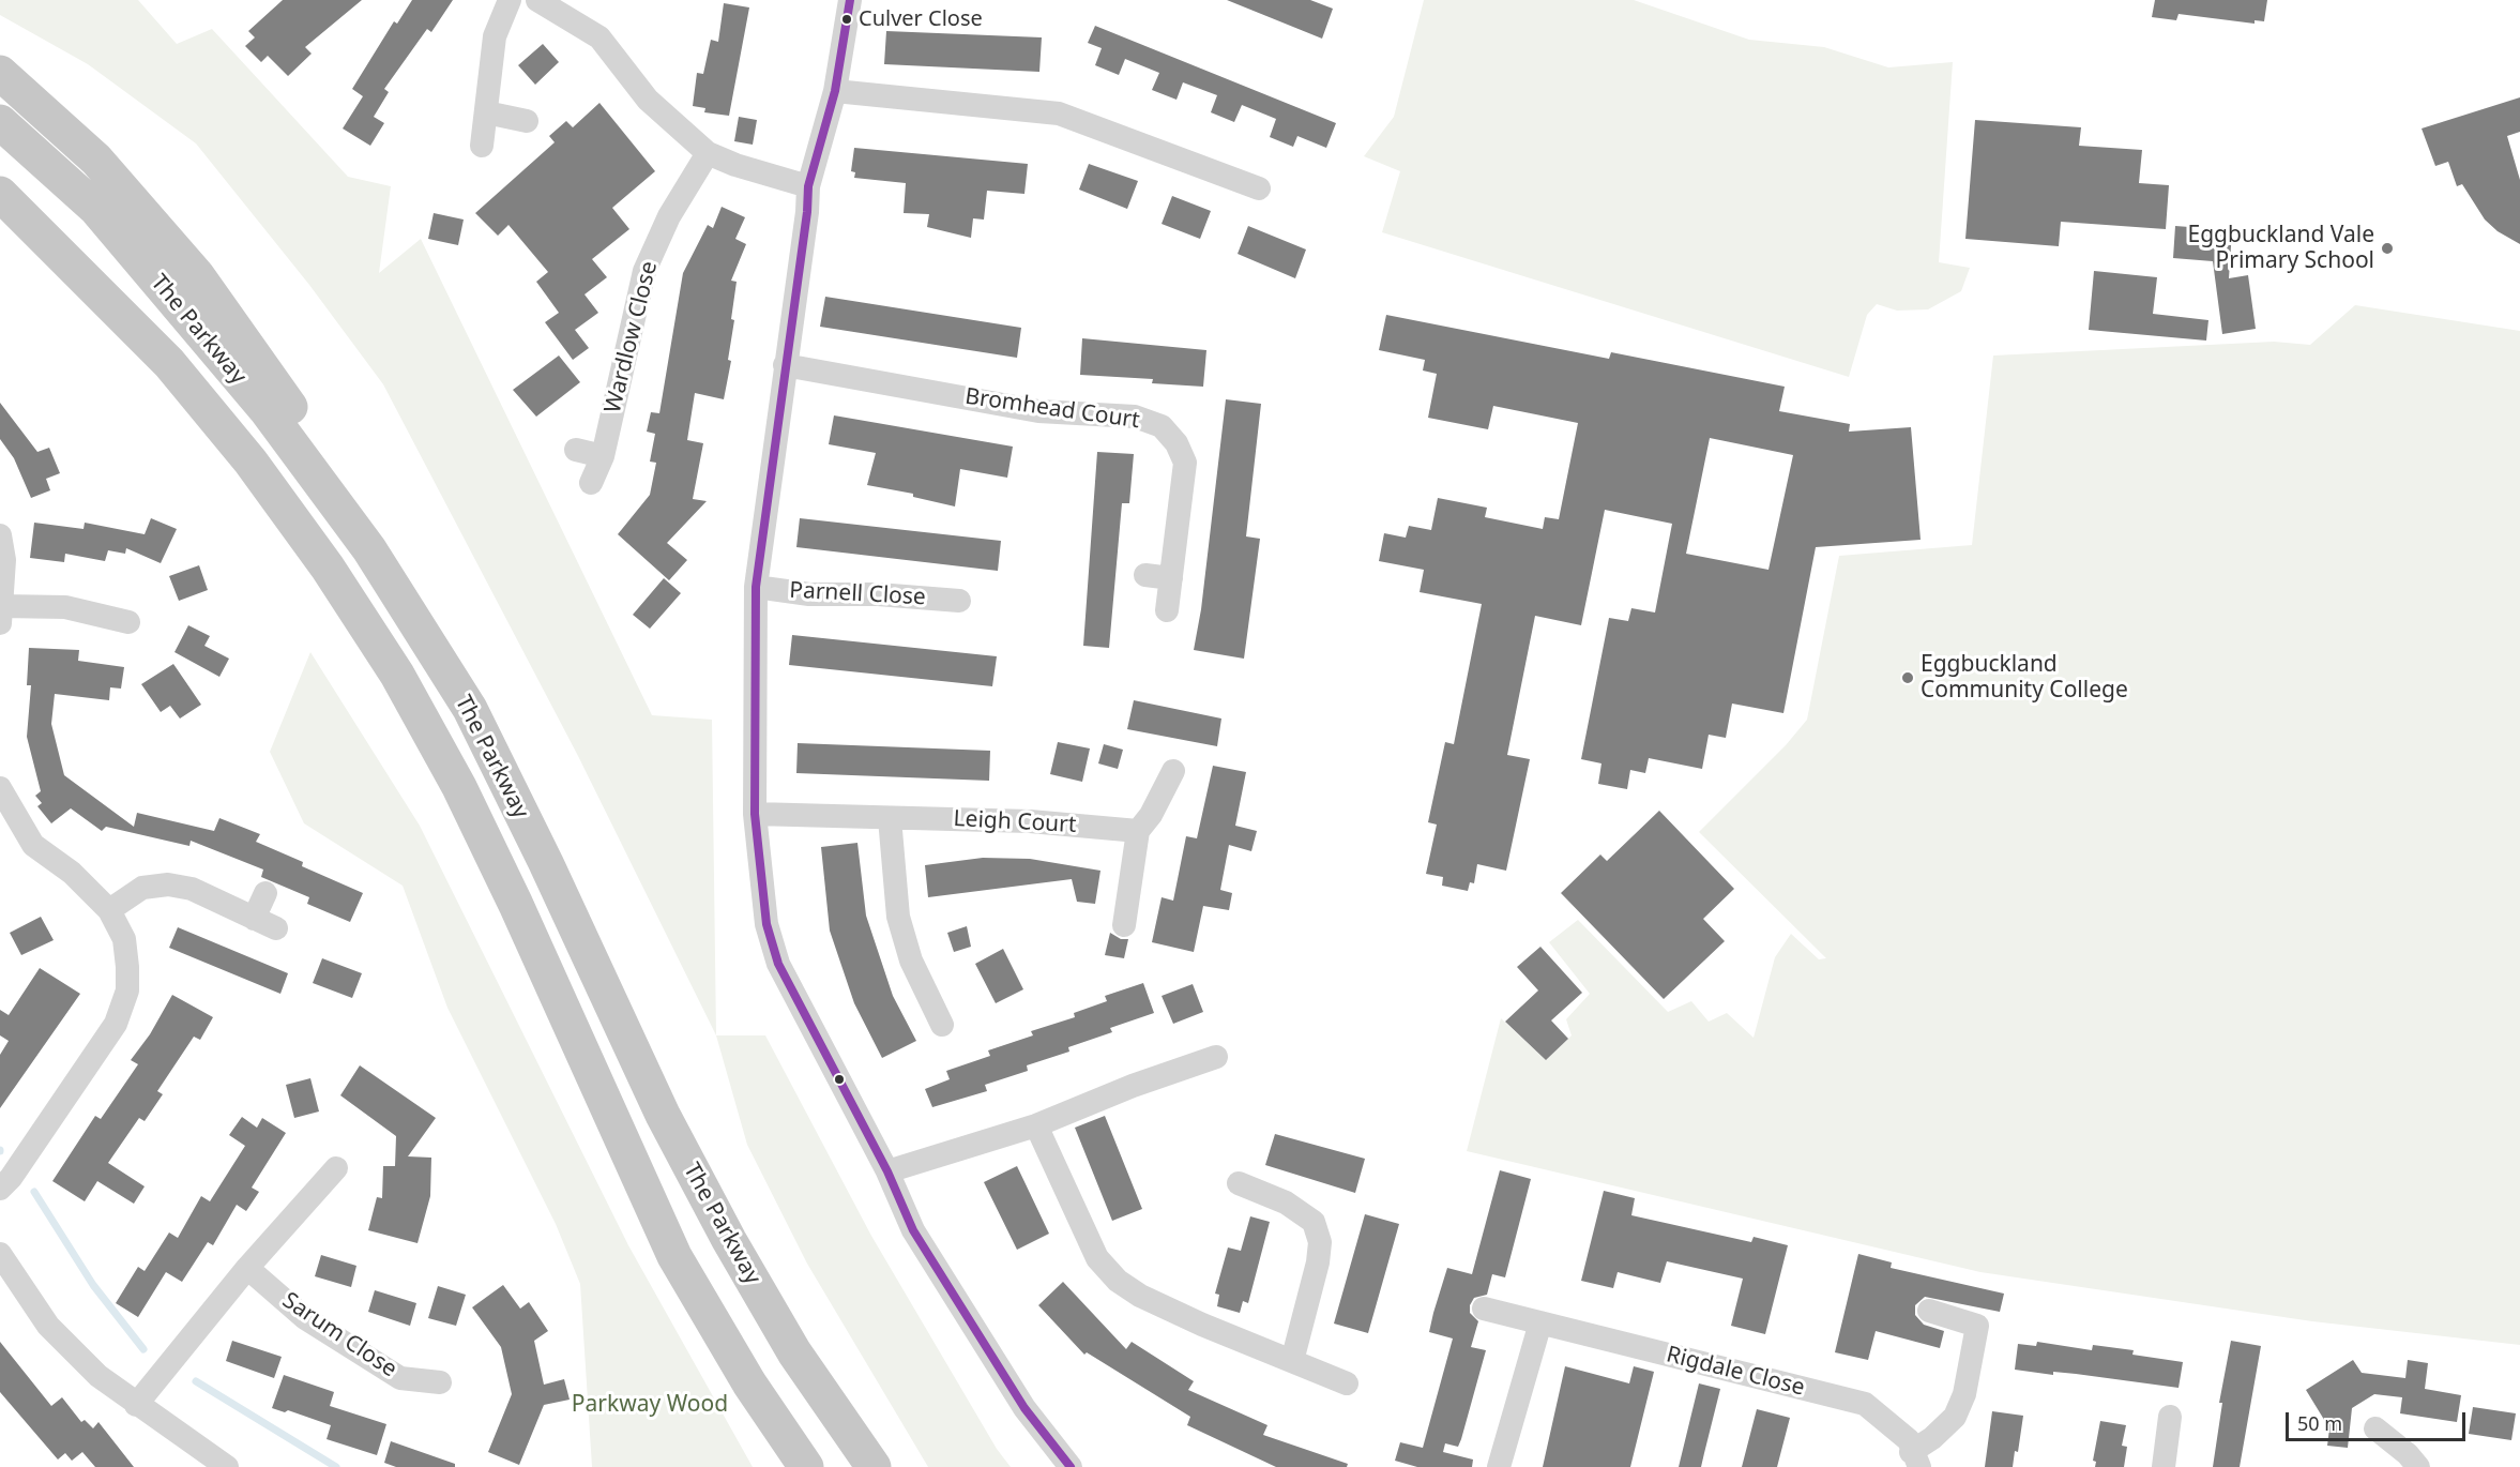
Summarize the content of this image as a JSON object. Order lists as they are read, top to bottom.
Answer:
{
  "streets": {
    "highway": ["The Parkway"],
    "street": [
      "Wardlow Close",
      "Bromhead Court",
      "Parnell Close",
      "Leigh Court",
      "Sarum Close",
      "Rigdale Close"
    ]
  },
  "parks": ["Parkway Wood"],
  "places": ["Culver Close", "Eggbuckland Vale Primary School", "Eggbuckland Community College"],
  "scale_bar": "50 m"
}
